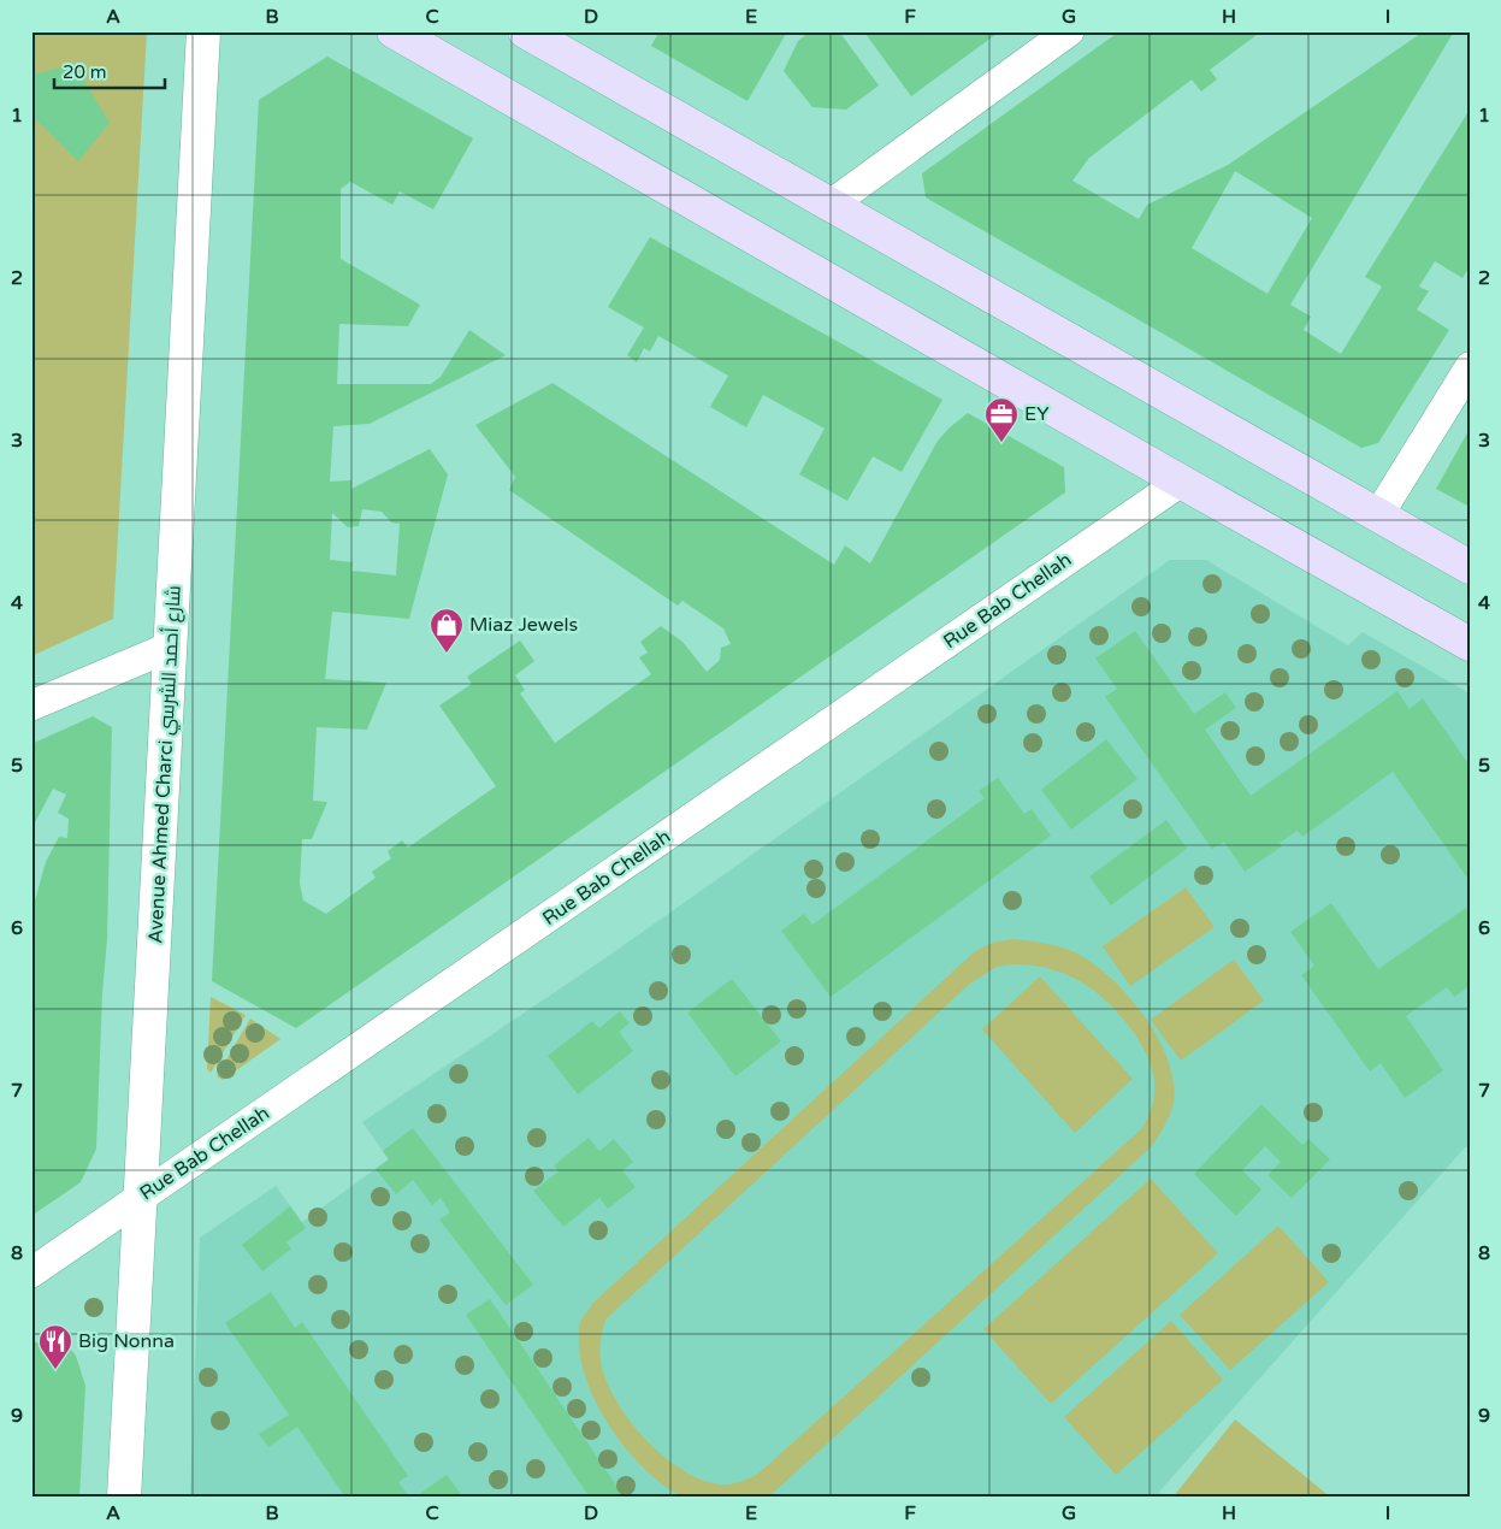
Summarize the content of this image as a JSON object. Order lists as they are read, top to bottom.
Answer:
{
  "streets": {
    "street": ["Rue Bab Chellah", "Avenue Ahmed Charci شارع أحمد الشرسي"]
  },
  "crossings": [
    ["Rue Bab Chellah", "Avenue Ahmed Charci شارع أحمد الشرسي"]
  ],
  "places": {
    "office": ["EY"],
    "shop": ["Miaz Jewels"],
    "restaurant": ["Big Nonna"]
  },
  "scale_bar": "20 m",
  "grid": {
    "columns": [
      "A",
      "B",
      "C",
      "D",
      "E",
      "F",
      "G",
      "H",
      "I"
    ],
    "rows": [
      "1",
      "2",
      "3",
      "4",
      "5",
      "6",
      "7",
      "8",
      "9"
    ]
  }
}
